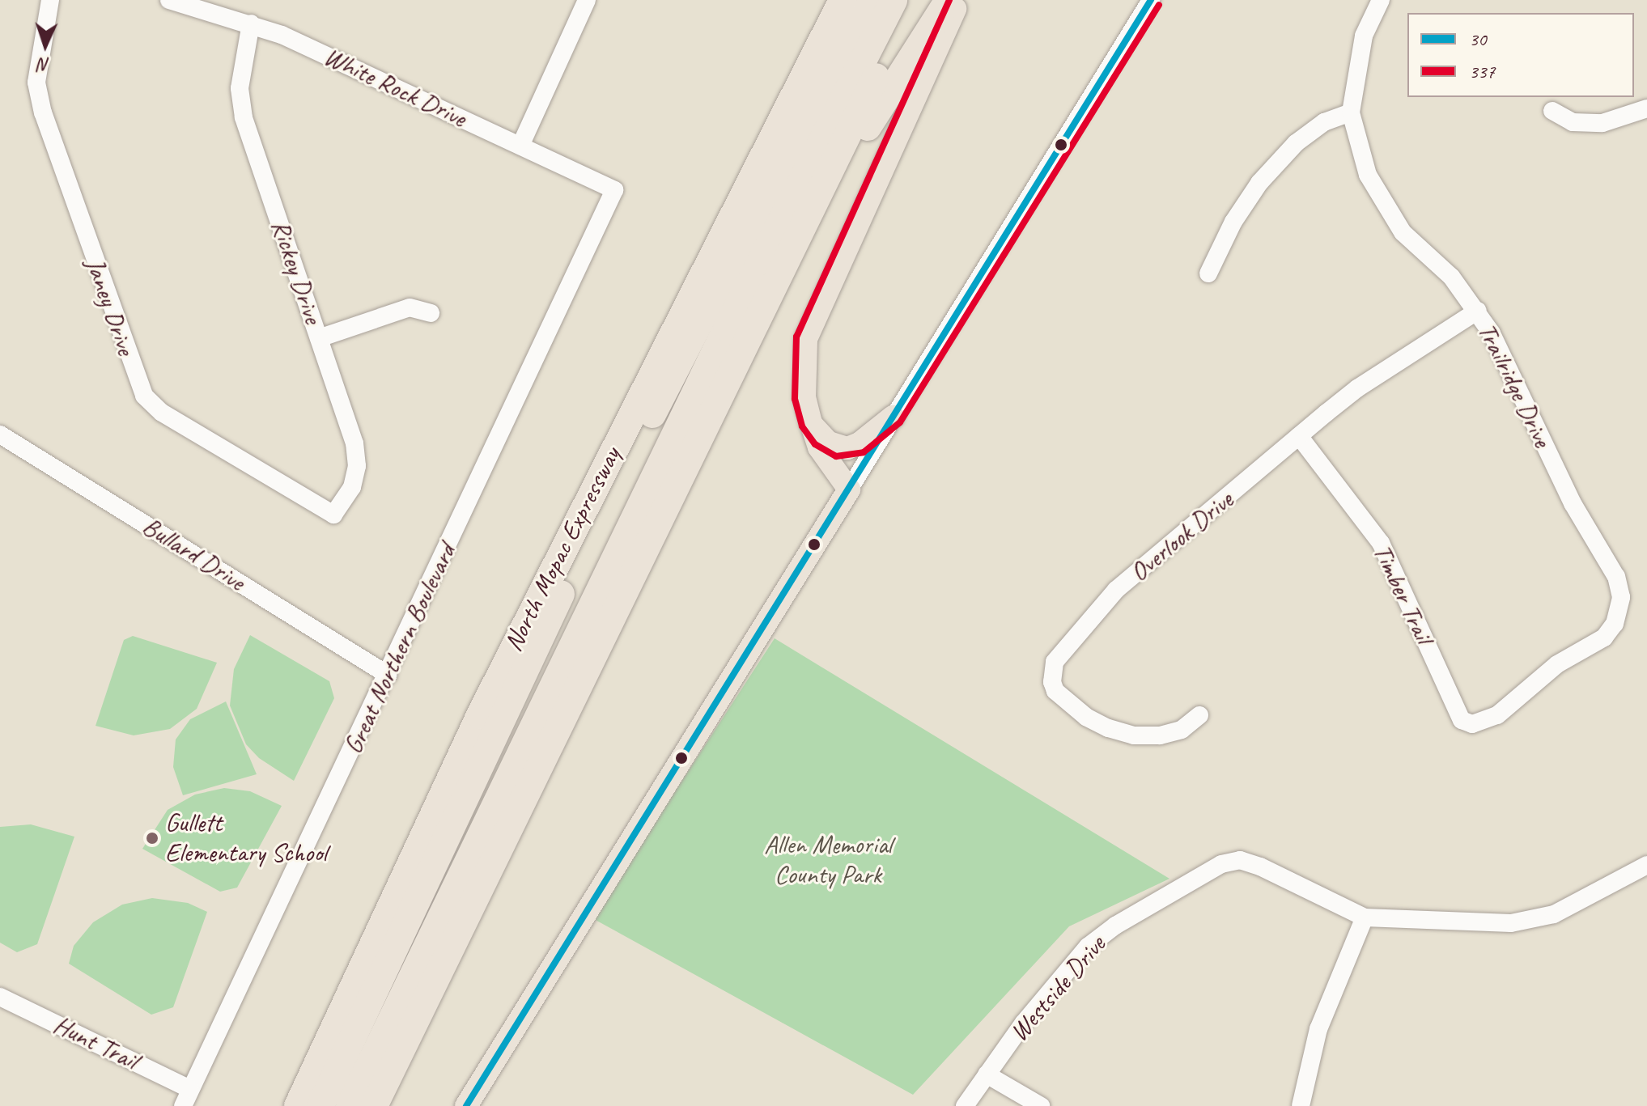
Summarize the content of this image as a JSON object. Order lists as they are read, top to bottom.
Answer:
{
  "streets": {
    "highway": ["North Mopac Expressway"],
    "street": [
      "White Rock Drive",
      "Rickey Drive",
      "Janey Drive",
      "Trailridge Drive",
      "Overlook Drive",
      "Bullard Drive",
      "Timber Trail",
      "Great Northern Boulevard",
      "Westside Drive",
      "Hunt Trail"
    ]
  },
  "crossings": [
    ["White Rock Drive", "Rickey Drive"],
    ["White Rock Drive", "Great Northern Boulevard"],
    ["Rickey Drive", "Janey Drive"],
    ["Trailridge Drive", "Overlook Drive"],
    ["Trailridge Drive", "Timber Trail"],
    ["Overlook Drive", "Timber Trail"],
    ["Bullard Drive", "Great Northern Boulevard"],
    ["Great Northern Boulevard", "Hunt Trail"]
  ],
  "parks": ["Allen Memorial County Park"],
  "places": ["Gullett Elementary School"],
  "lines": ["transit line 30", "transit line 337"],
  "legend": ["30", "337"],
  "north": "bottom"
}
